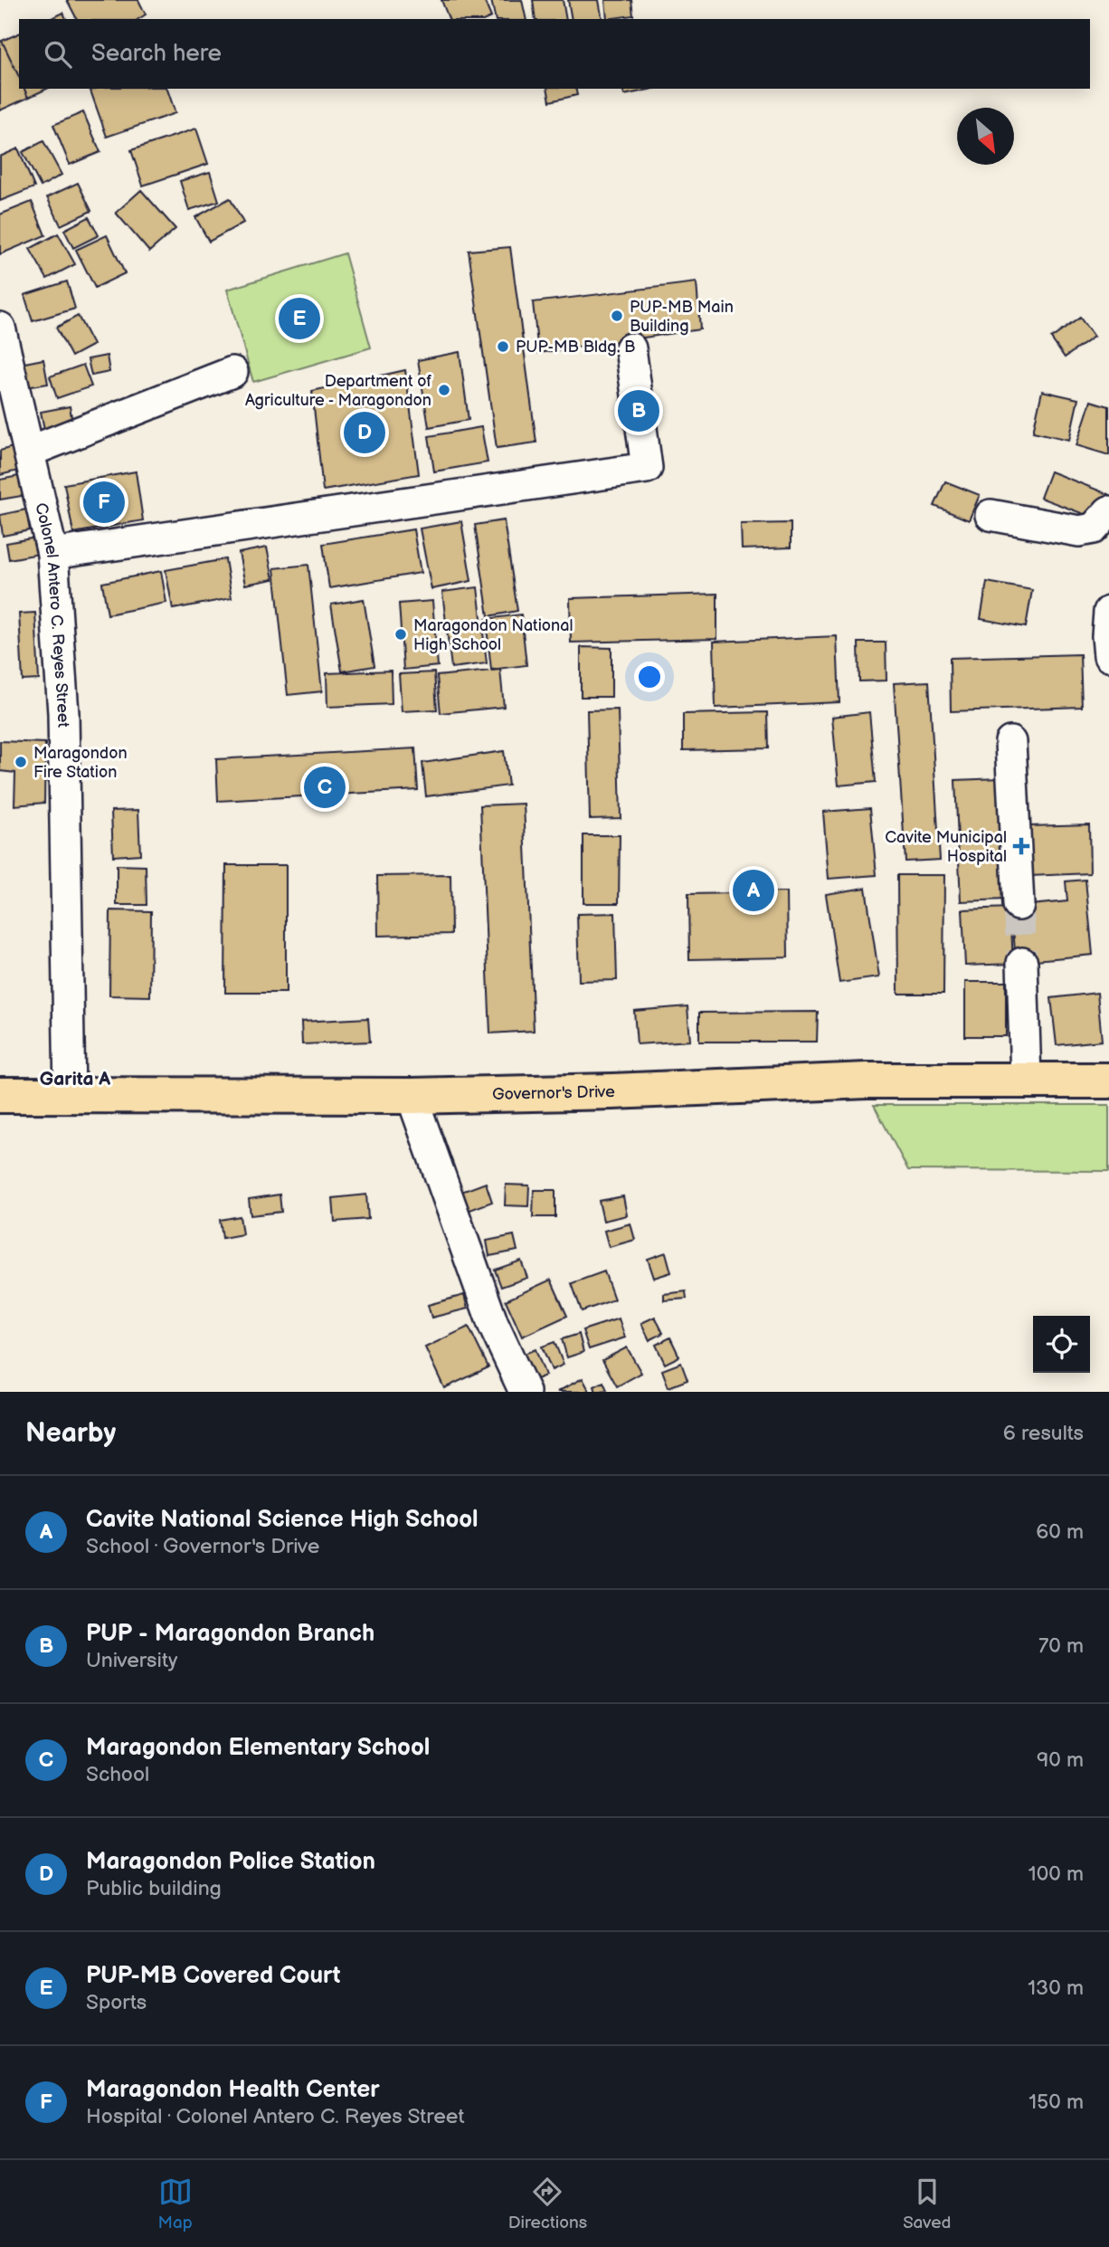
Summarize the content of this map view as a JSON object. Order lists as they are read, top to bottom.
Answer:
{
  "streets": {
    "main road": ["Governor's Drive"],
    "street": ["Colonel Antero C. Reyes Street"]
  },
  "crossings": [
    ["Colonel Antero C. Reyes Street", "Governor's Drive"]
  ],
  "districts": ["Garita A"],
  "places": {
    "other": [
      "PUP-MB Main Building",
      "PUP-MB Bldg. B",
      "Department of Agriculture - Maragondon",
      "Maragondon National High School",
      "Maragondon Fire Station"
    ],
    "health": ["Cavite Municipal Hospital"]
  },
  "north": "bottom right",
  "page": {
    "search": "Search here",
    "pins": [
      "E",
      "B",
      "D",
      "F",
      "C",
      "A"
    ],
    "heading": ["Nearby", "6 results"],
    "list": [
      {
        "mark": "A",
        "name": "Cavite National Science High School",
        "note": "School · Governor's Drive",
        "value": "60 m"
      },
      {
        "mark": "B",
        "name": "PUP - Maragondon Branch",
        "note": "University",
        "value": "70 m"
      },
      {
        "mark": "C",
        "name": "Maragondon Elementary School",
        "note": "School",
        "value": "90 m"
      },
      {
        "mark": "D",
        "name": "Maragondon Police Station",
        "note": "Public building",
        "value": "100 m"
      },
      {
        "mark": "E",
        "name": "PUP-MB Covered Court",
        "note": "Sports",
        "value": "130 m"
      },
      {
        "mark": "F",
        "name": "Maragondon Health Center",
        "note": "Hospital · Colonel Antero C. Reyes Street",
        "value": "150 m"
      }
    ],
    "nav": ["Map", "Directions", "Saved"]
  }
}
